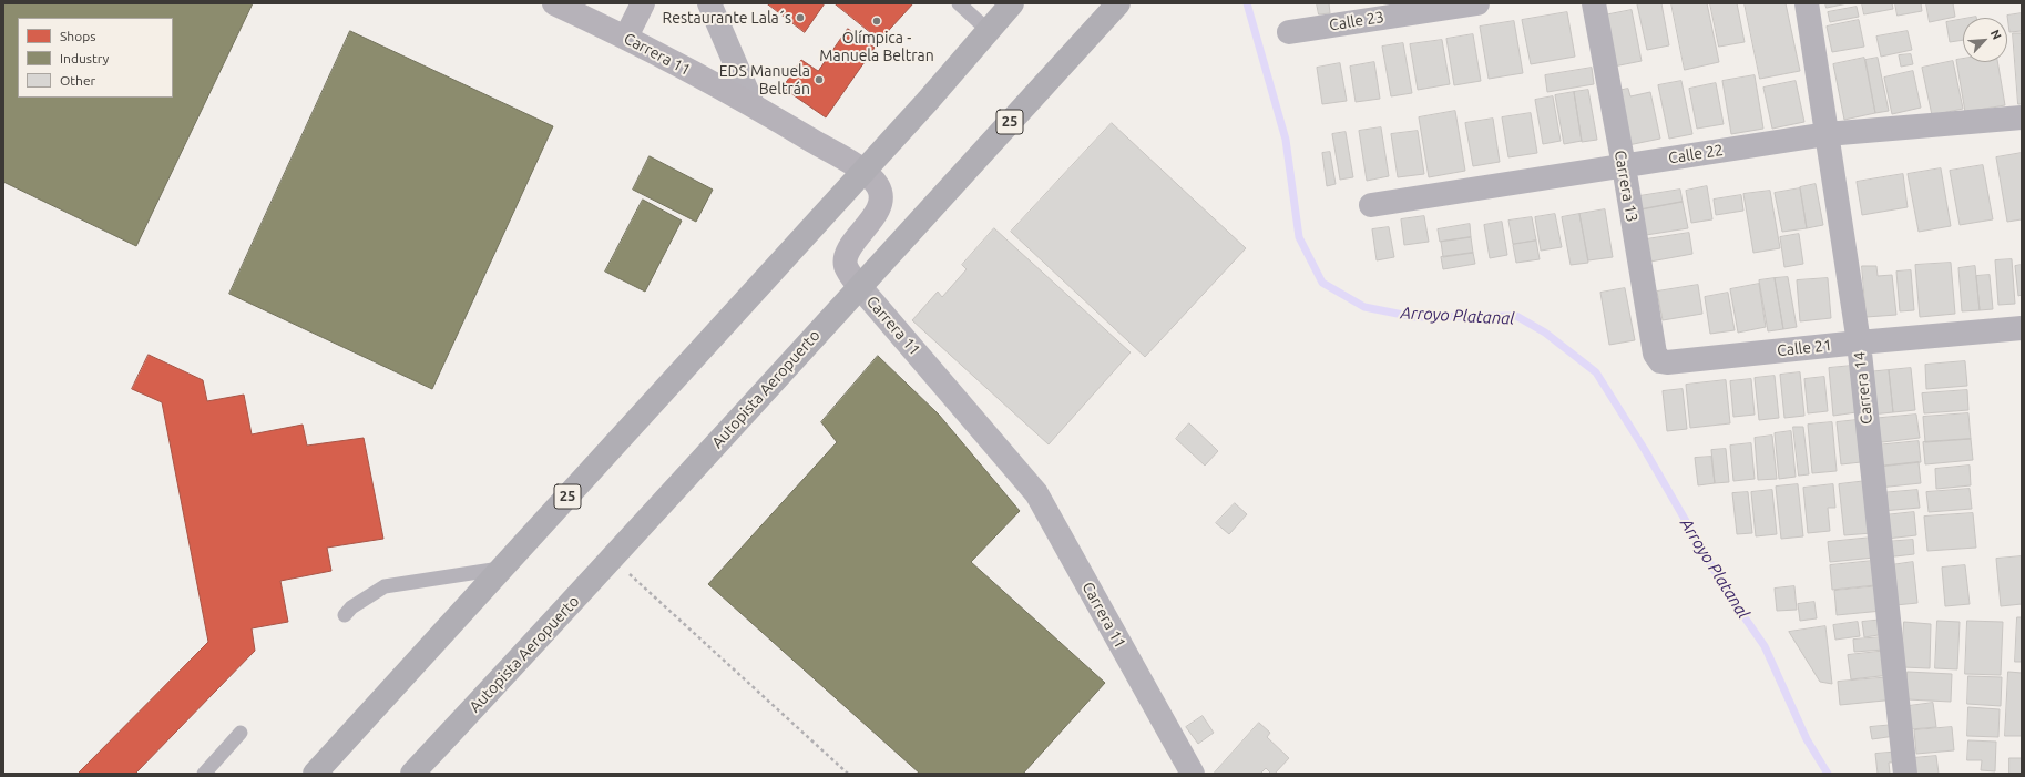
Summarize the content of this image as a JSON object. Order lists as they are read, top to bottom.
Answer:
{
  "streets": {
    "highway": ["25", "Autopista Aeropuerto"],
    "main road": ["Carrera 11"],
    "street": [
      "Calle 23",
      "Calle 22",
      "Carrera 13",
      "Calle 21",
      "Carrera 14"
    ]
  },
  "crossings": [
    ["Carrera 11", "25"],
    ["Carrera 11", "Autopista Aeropuerto"],
    ["Calle 22", "Carrera 13"],
    ["Calle 22", "Carrera 14"],
    ["Carrera 13", "Calle 21"],
    ["Calle 21", "Carrera 14"]
  ],
  "water": ["Arroyo Platanal"],
  "places": ["Restaurante Lala´s", "Olímpica - Manuela Beltran", "EDS Manuela Beltrán"],
  "legend": ["Shops", "Industry", "Other"],
  "north": "top right"
}
